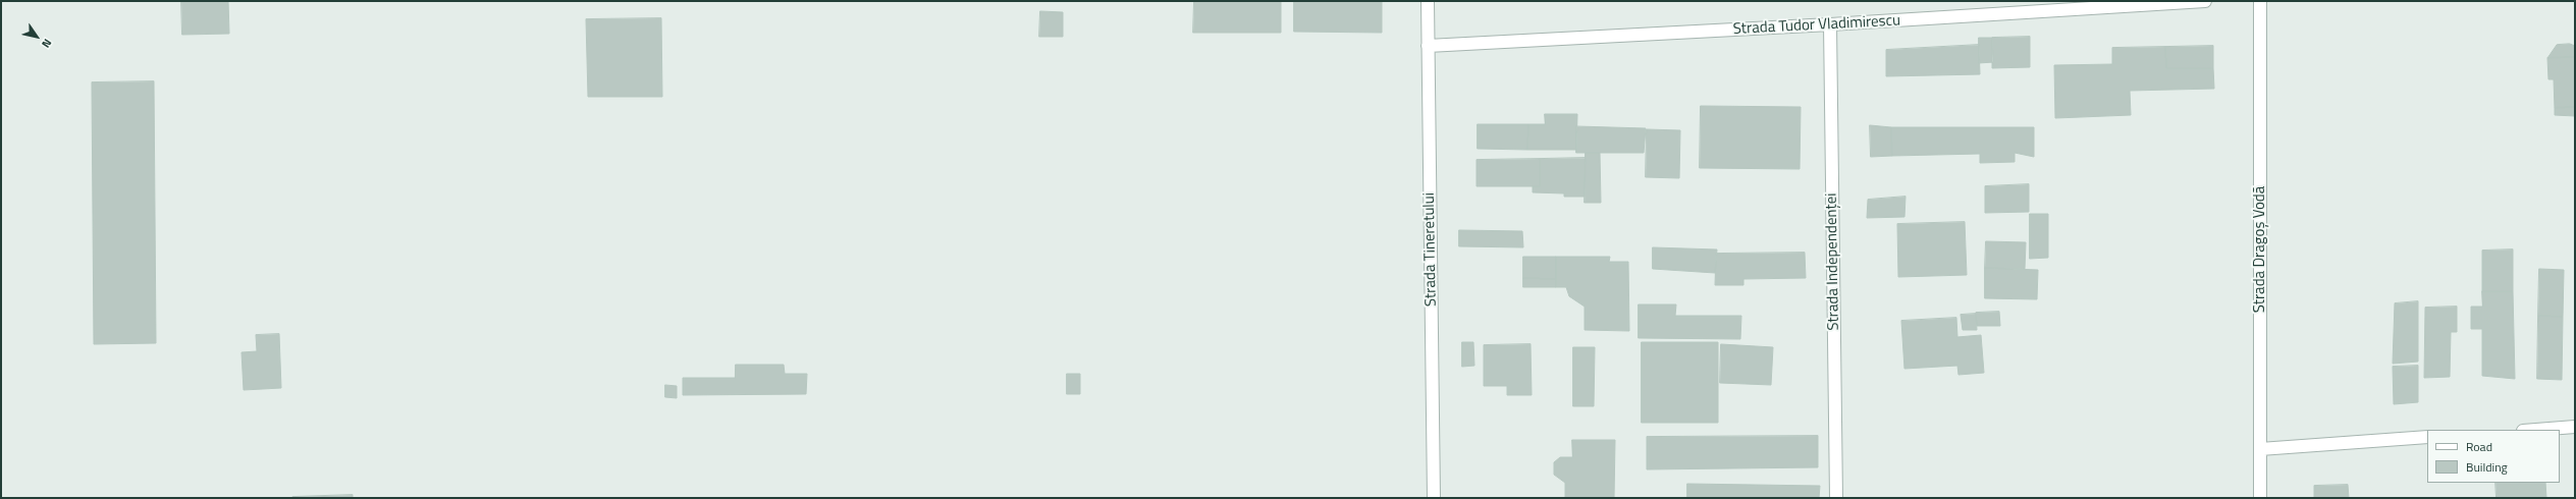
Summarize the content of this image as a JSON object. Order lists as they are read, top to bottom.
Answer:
{
  "streets": {
    "street": [
      "Strada Tudor Vladimirescu",
      "Strada Tineretului",
      "Strada Dragoș Vodă",
      "Strada Independenței"
    ]
  },
  "crossings": [
    ["Strada Tudor Vladimirescu", "Strada Tineretului"],
    ["Strada Tudor Vladimirescu", "Strada Independenței"]
  ],
  "legend": ["Road", "Building"],
  "north": "bottom right"
}
